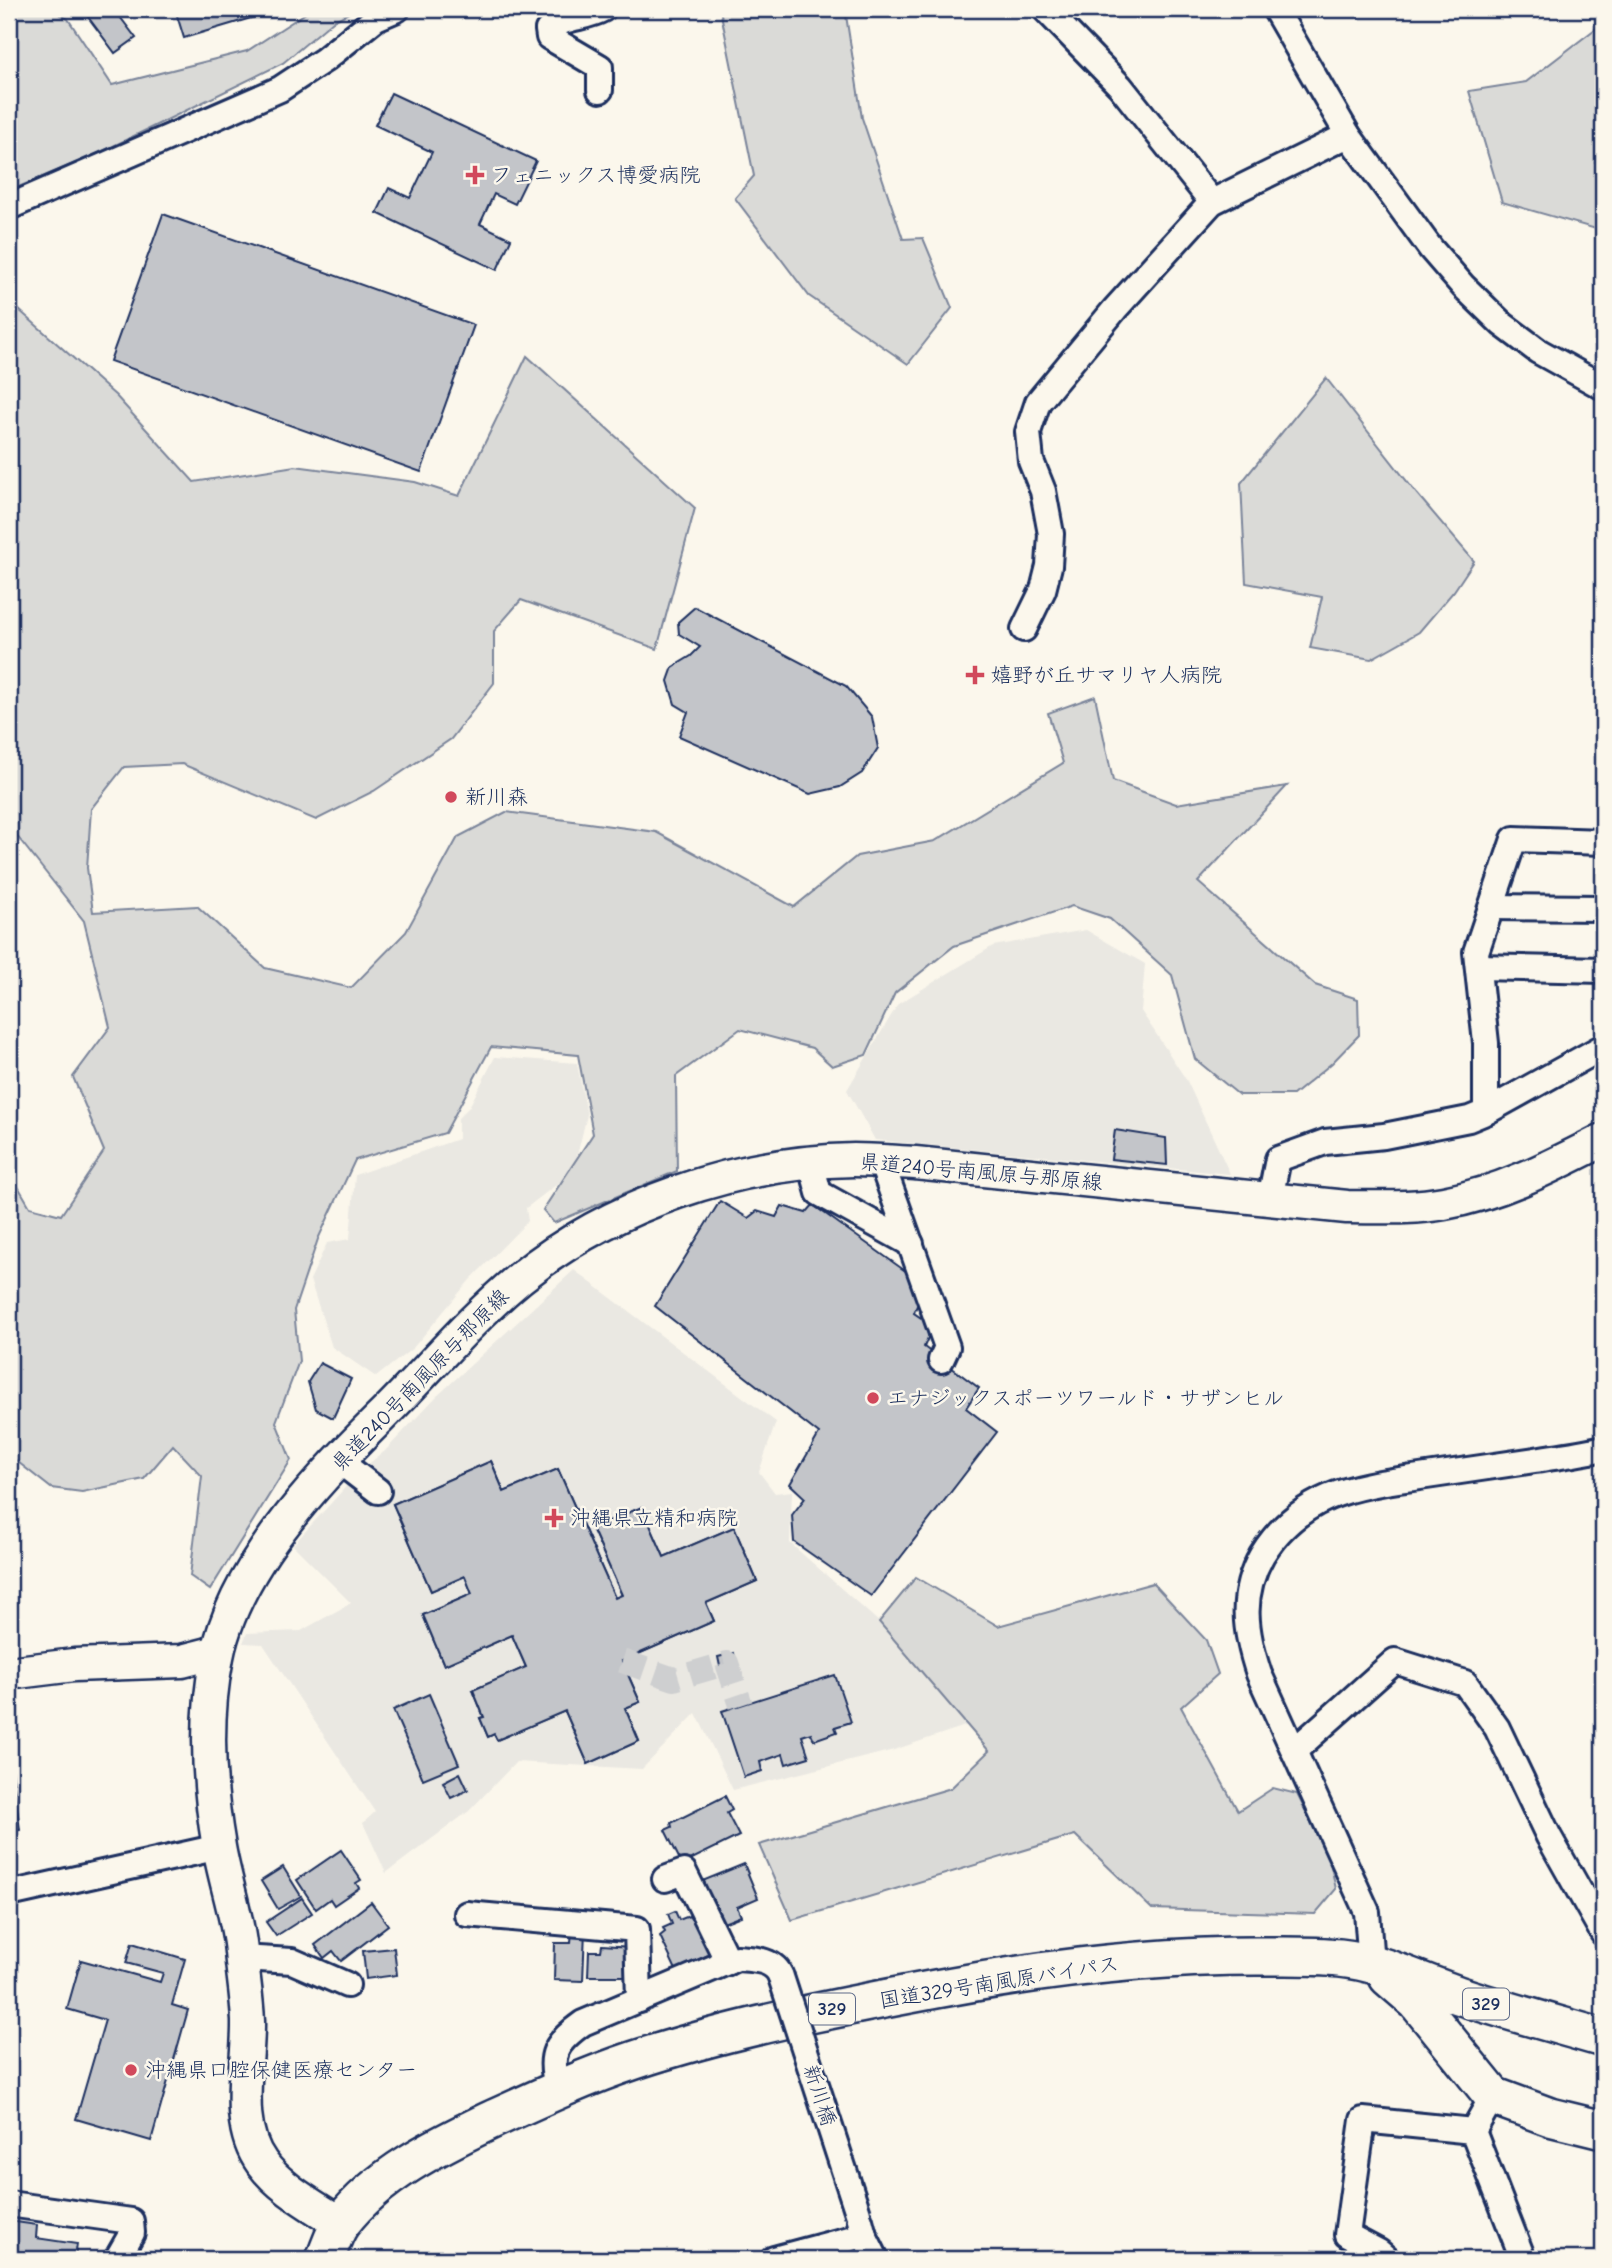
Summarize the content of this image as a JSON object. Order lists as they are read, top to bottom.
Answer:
{
  "streets": {
    "highway": ["国道329号南風原バイパス", "329"],
    "main road": ["県道240号南風原与那原線"],
    "street": ["新川橋"]
  },
  "crossings": [
    ["県道240号南風原与那原線", "国道329号南風原バイパス"]
  ],
  "places": {
    "health": ["フェニックス博愛病院", "嬉野が丘サマリヤ人病院", "沖縄県立精和病院"],
    "other": ["新川森", "エナジックスポーツワールド・サザンヒル", "沖縄県口腔保健医療センター"]
  }
}
